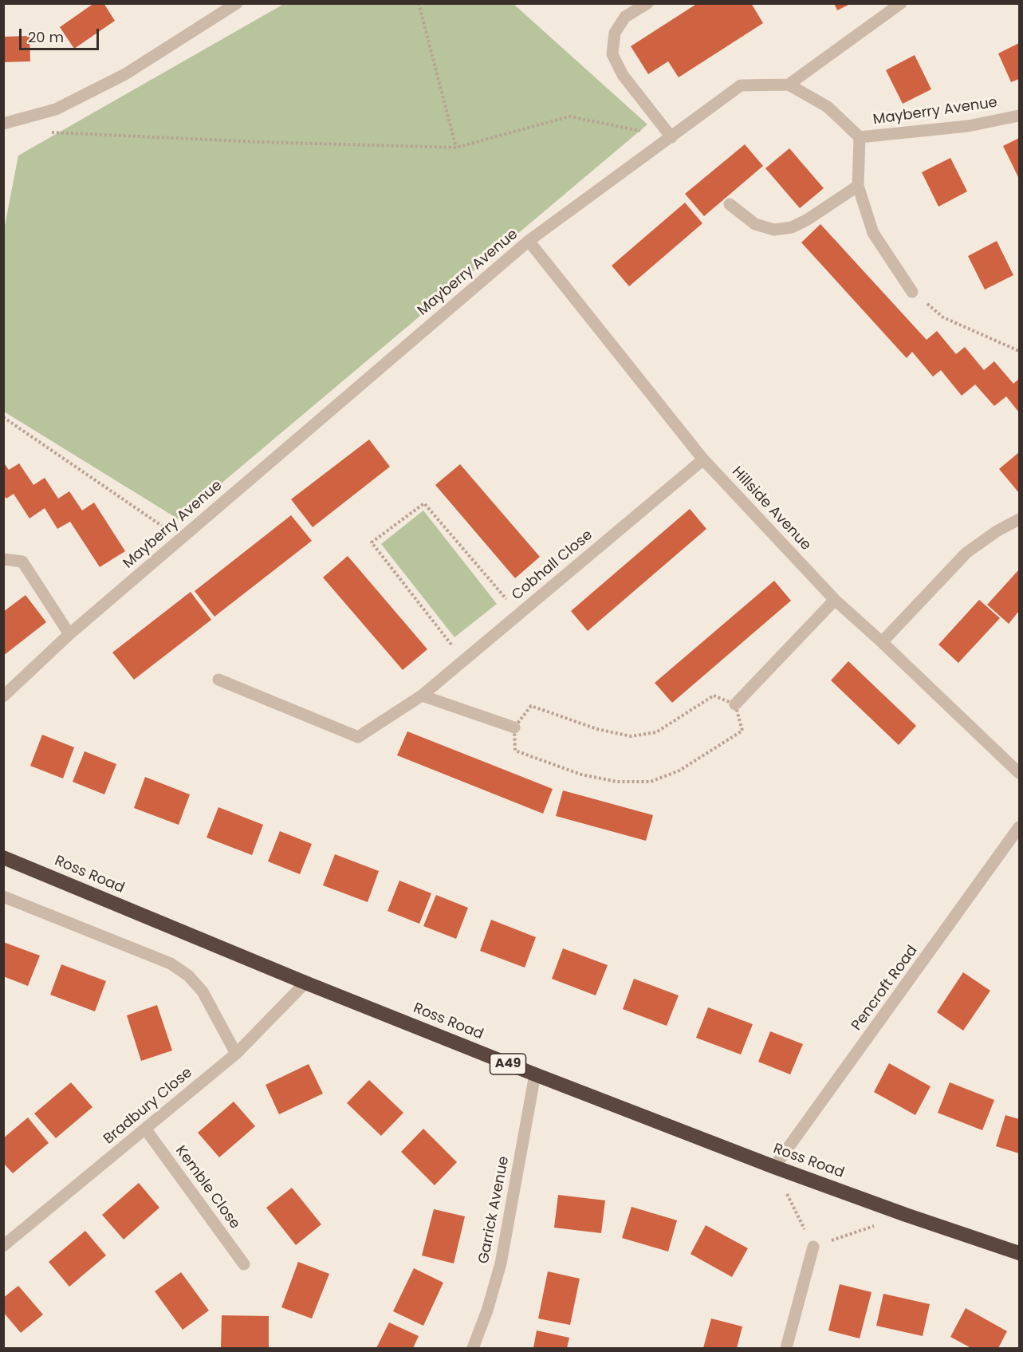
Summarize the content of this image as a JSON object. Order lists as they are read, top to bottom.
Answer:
{
  "streets": {
    "highway": ["Ross Road", "A49"],
    "street": [
      "Mayberry Avenue",
      "Hillside Avenue",
      "Cobhall Close",
      "Pencroft Road",
      "Bradbury Close",
      "Kemble Close",
      "Garrick Avenue"
    ]
  },
  "crossings": [
    ["Mayberry Avenue", "Hillside Avenue"],
    ["Hillside Avenue", "Cobhall Close"],
    ["Ross Road", "Pencroft Road"],
    ["Ross Road", "Bradbury Close"],
    ["Ross Road", "Garrick Avenue"],
    ["Bradbury Close", "Kemble Close"]
  ],
  "scale_bar": "20 m"
}
